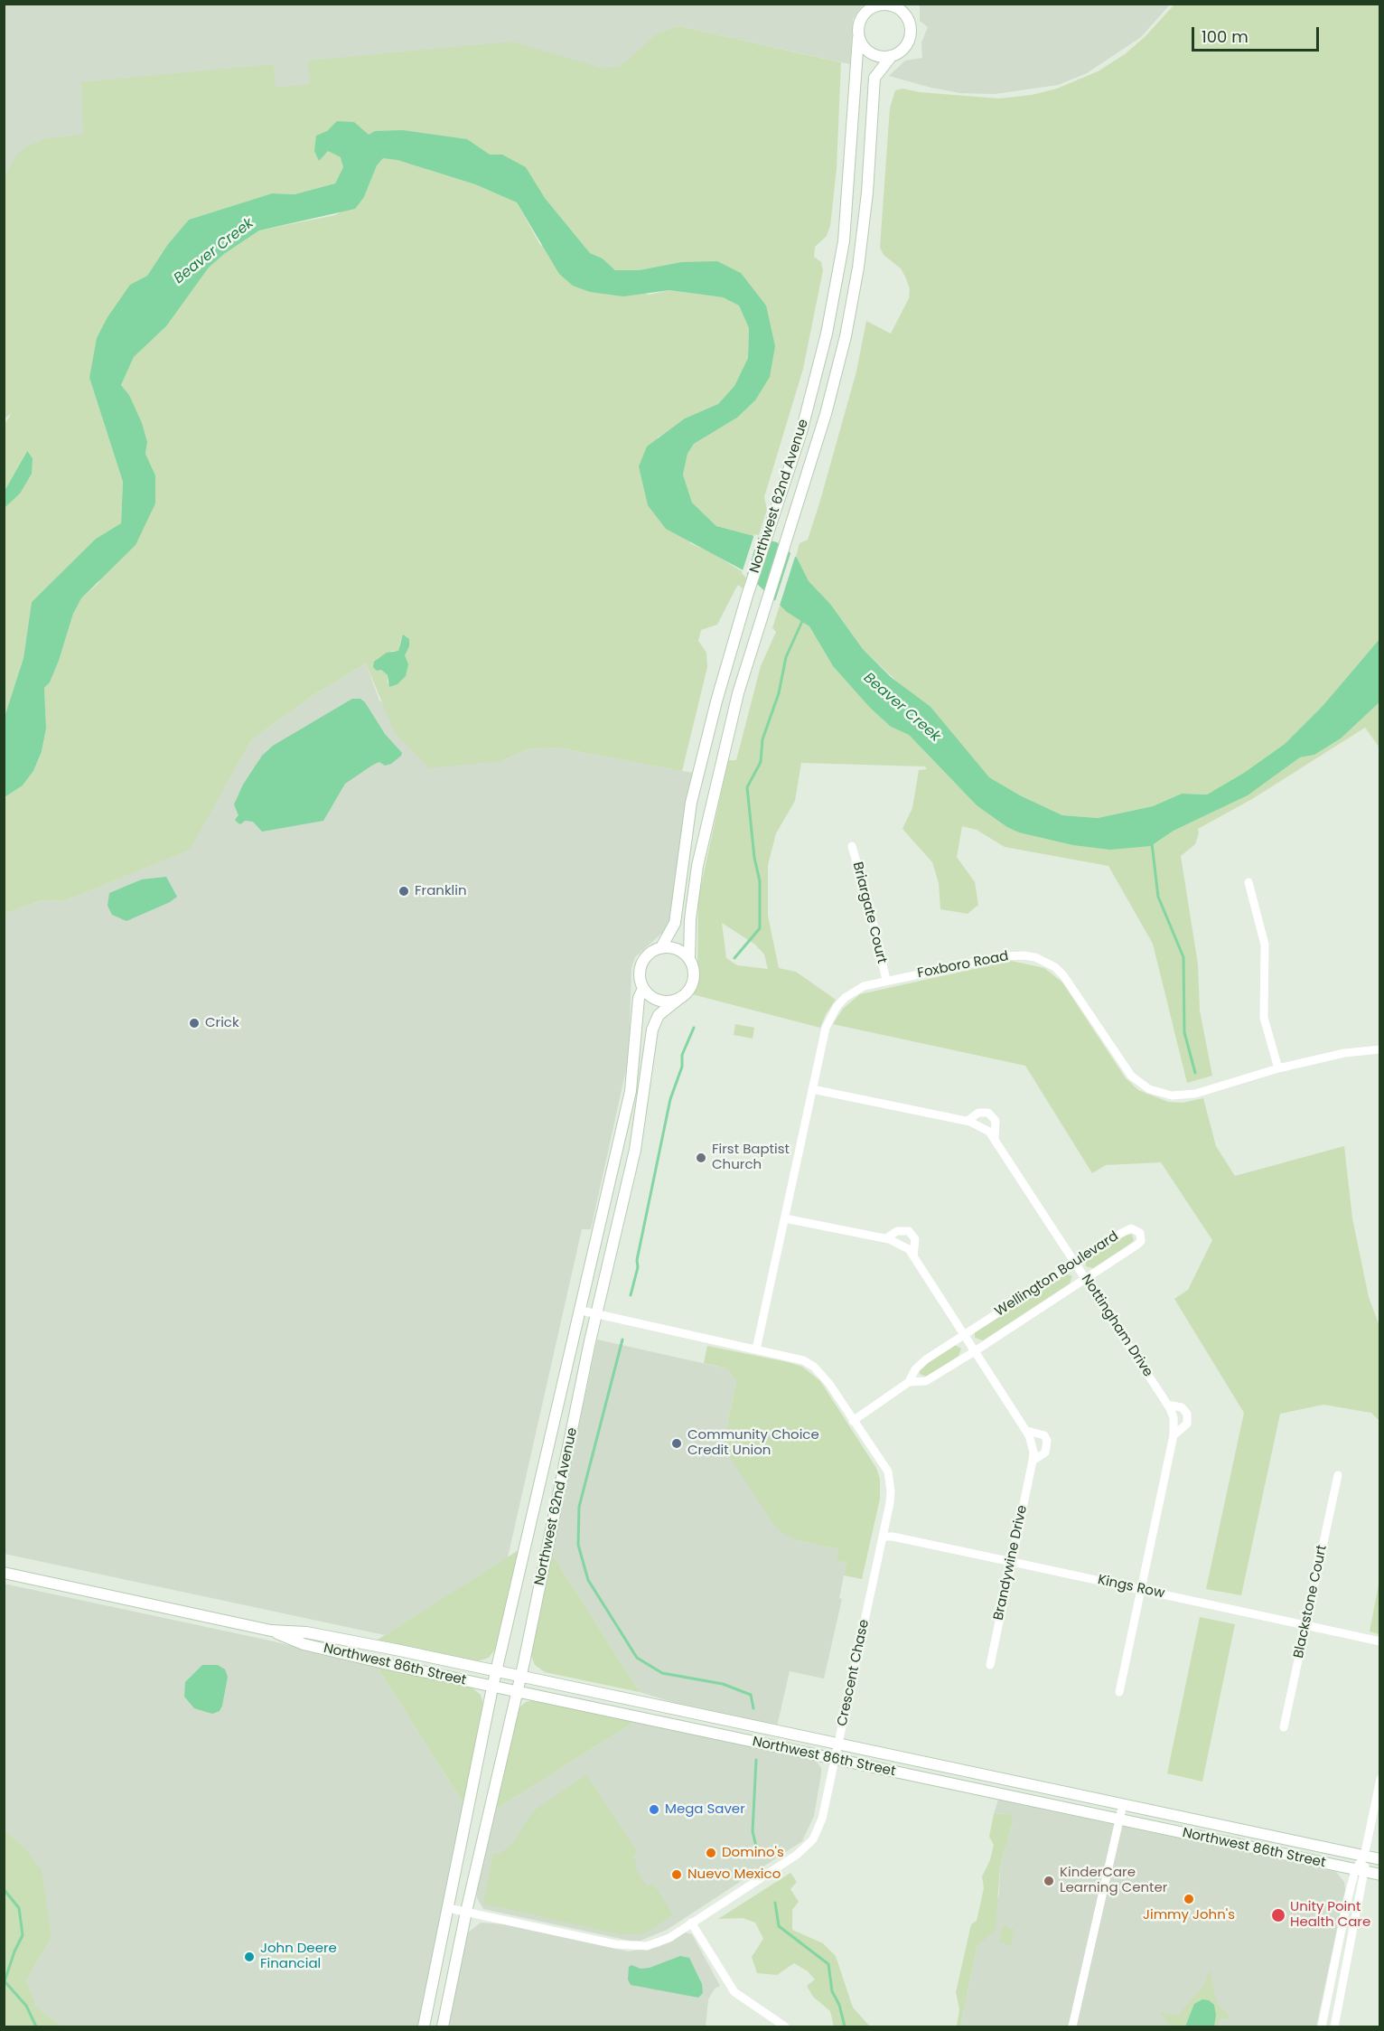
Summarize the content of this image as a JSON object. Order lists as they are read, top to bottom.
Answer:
{
  "streets": {
    "street": [
      "Northwest 62nd Avenue",
      "Briargate Court",
      "Foxboro Road",
      "Wellington Boulevard",
      "Nottingham Drive",
      "Brandywine Drive",
      "Kings Row",
      "Blackstone Court",
      "Northwest 86th Street",
      "Crescent Chase"
    ]
  },
  "crossings": [
    ["Northwest 62nd Avenue", "Northwest 86th Street"],
    ["Northwest 62nd Avenue", "Crescent Chase"],
    ["Briargate Court", "Foxboro Road"],
    ["Foxboro Road", "Nottingham Drive"],
    ["Foxboro Road", "Brandywine Drive"],
    ["Foxboro Road", "Crescent Chase"],
    ["Wellington Boulevard", "Nottingham Drive"],
    ["Wellington Boulevard", "Brandywine Drive"],
    ["Wellington Boulevard", "Crescent Chase"],
    ["Nottingham Drive", "Kings Row"],
    ["Brandywine Drive", "Kings Row"],
    ["Kings Row", "Blackstone Court"],
    ["Kings Row", "Crescent Chase"],
    ["Northwest 86th Street", "Crescent Chase"]
  ],
  "water": ["Beaver Creek"],
  "places": [
    "Franklin",
    "Crick",
    "First Baptist Church",
    "Community Choice Credit Union",
    "Mega Saver",
    "Domino's",
    "Nuevo Mexico",
    "KinderCare Learning Center",
    "Jimmy John's",
    "Unity Point Health Care",
    "John Deere Financial"
  ],
  "scale_bar": "100 m"
}
